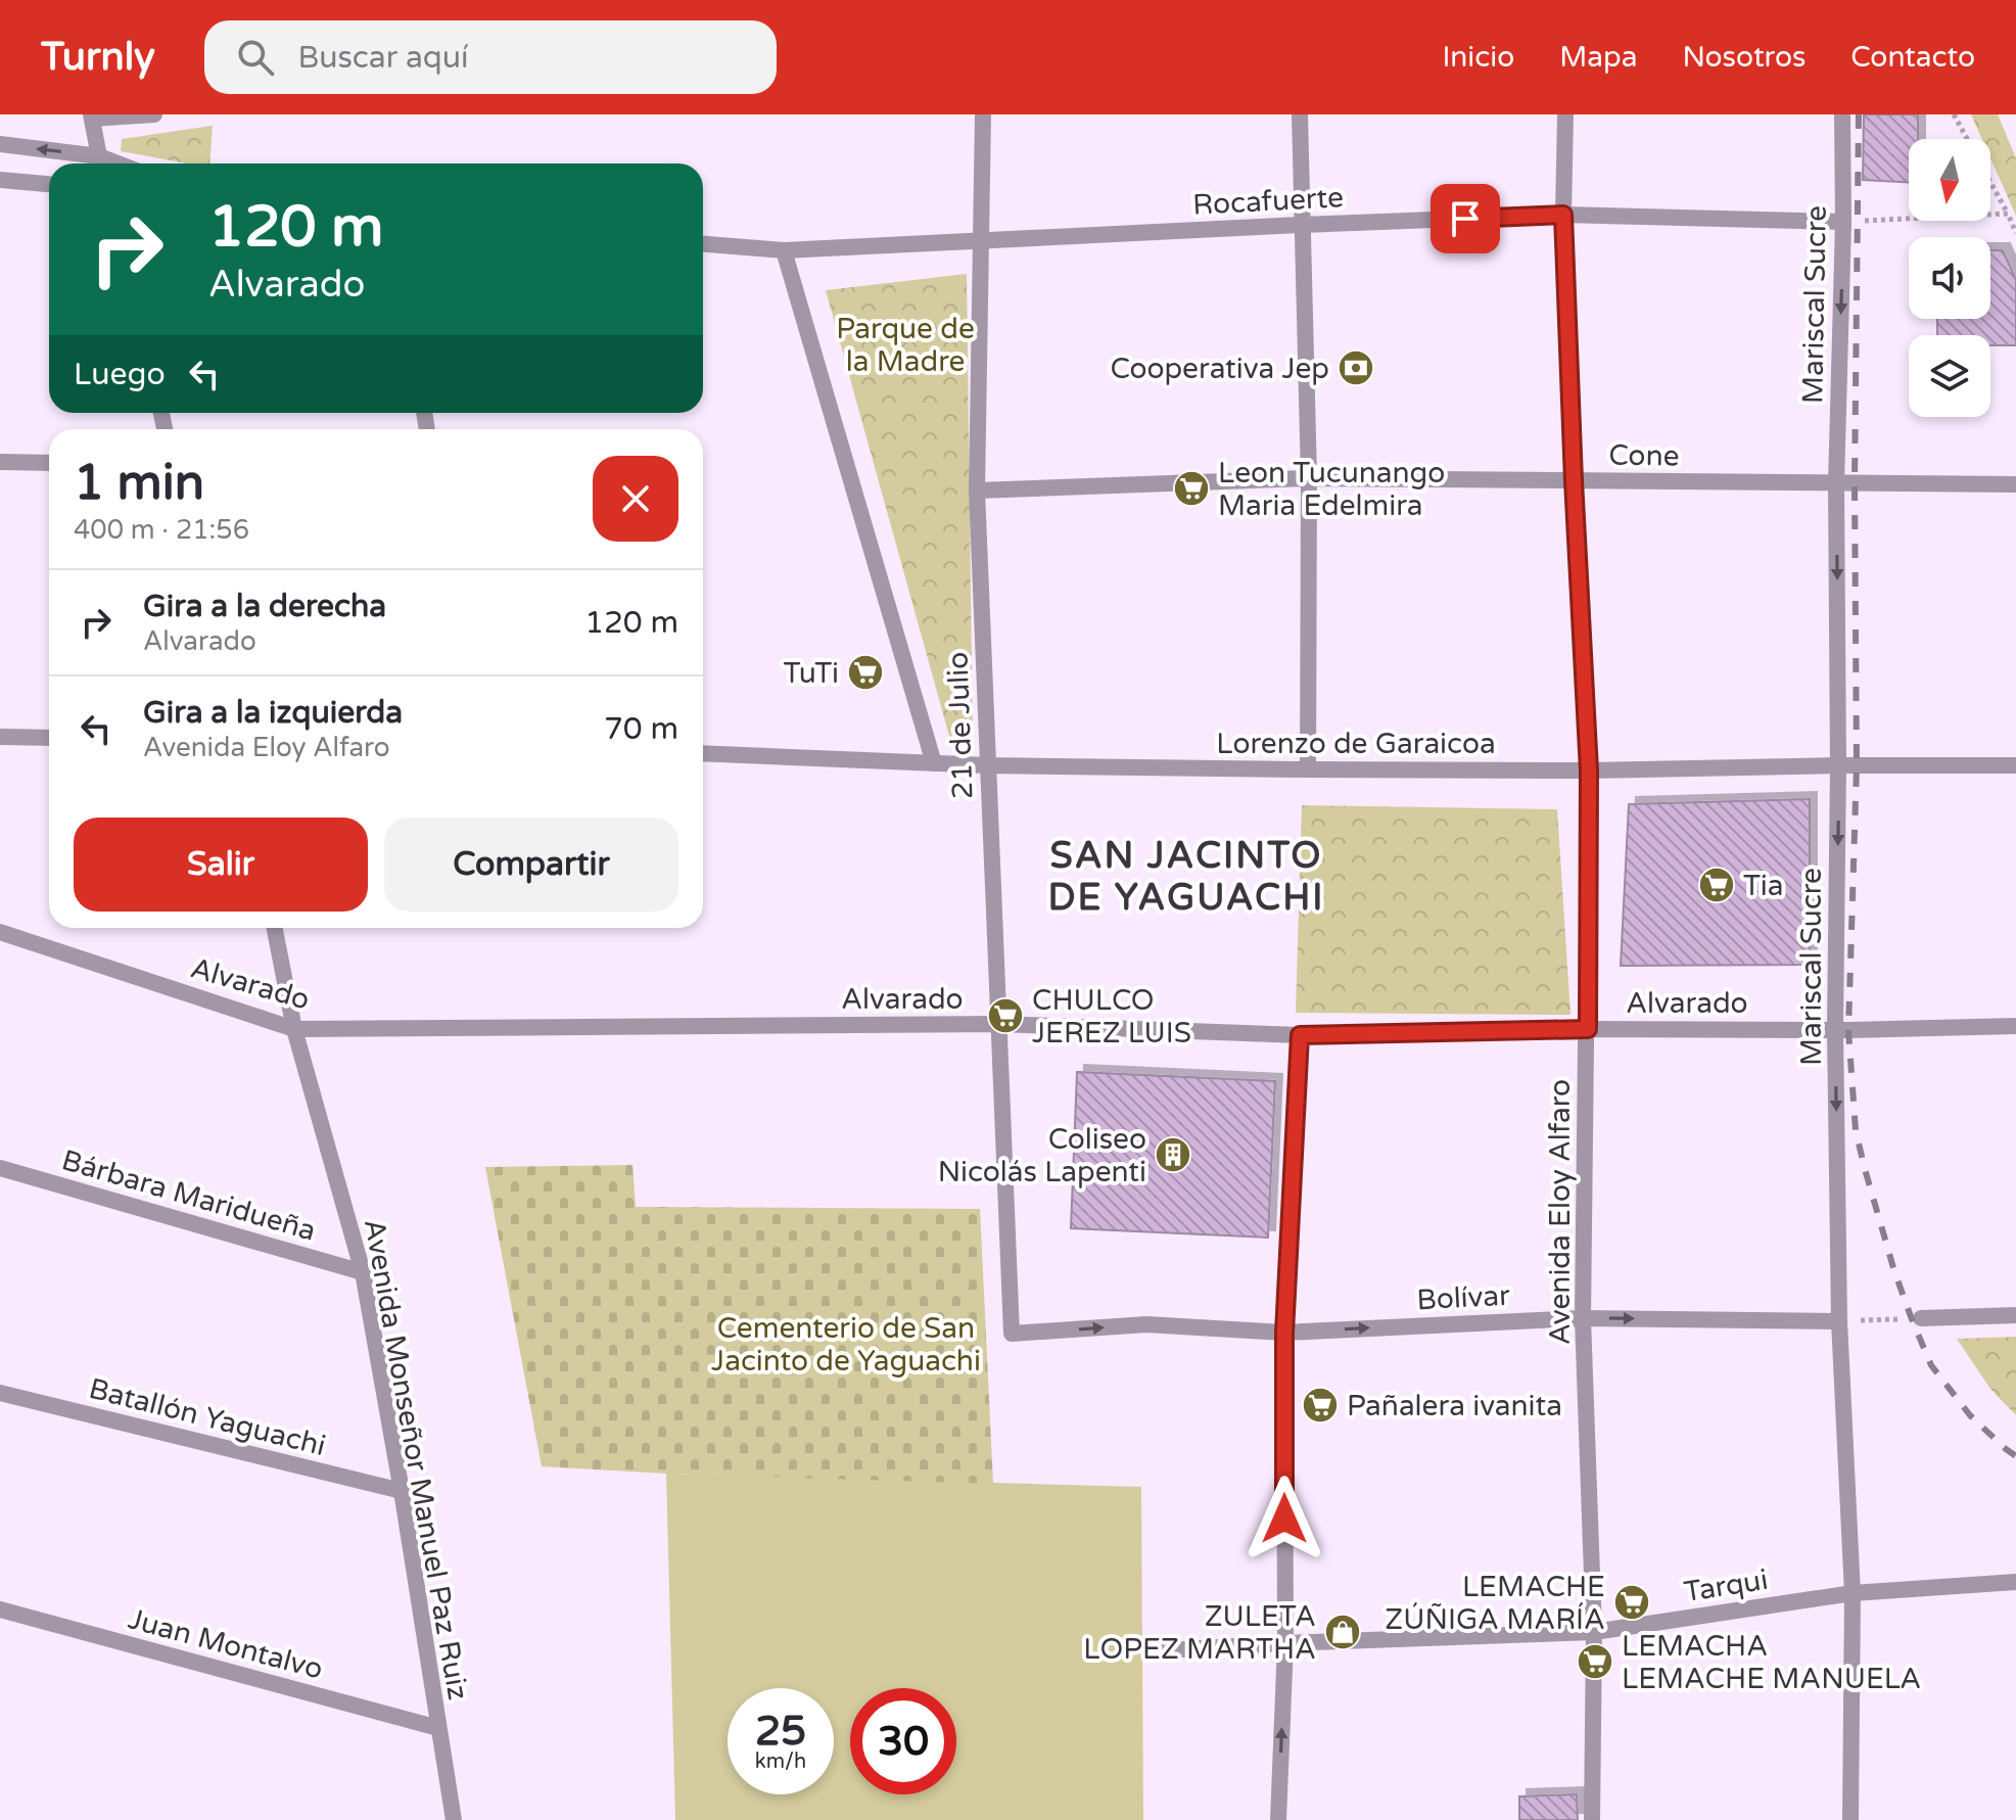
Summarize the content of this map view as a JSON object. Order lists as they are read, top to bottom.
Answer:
{
  "streets": {
    "street": [
      "Rocafuerte",
      "Mariscal Sucre",
      "Cone",
      "21 de Julio",
      "Lorenzo de Garaicoa",
      "Alvarado",
      "Bárbara Maridueña",
      "Avenida Eloy Alfaro",
      "Bolívar",
      "Batallón Yaguachi",
      "Avenida Monseñor Manuel Paz Ruiz",
      "Tarqui",
      "Juan Montalvo"
    ]
  },
  "crossings": [
    ["Rocafuerte", "Mariscal Sucre"],
    ["Rocafuerte", "21 de Julio"],
    ["Rocafuerte", "Avenida Eloy Alfaro"],
    ["Mariscal Sucre", "Cone"],
    ["Mariscal Sucre", "Lorenzo de Garaicoa"],
    ["Mariscal Sucre", "Alvarado"],
    ["Mariscal Sucre", "Bolívar"],
    ["Mariscal Sucre", "Tarqui"],
    ["Cone", "21 de Julio"],
    ["Cone", "Avenida Eloy Alfaro"],
    ["21 de Julio", "Lorenzo de Garaicoa"],
    ["21 de Julio", "Alvarado"],
    ["21 de Julio", "Bolívar"],
    ["Lorenzo de Garaicoa", "Avenida Eloy Alfaro"],
    ["Alvarado", "Avenida Eloy Alfaro"],
    ["Alvarado", "Avenida Monseñor Manuel Paz Ruiz"],
    ["Bárbara Maridueña", "Avenida Monseñor Manuel Paz Ruiz"],
    ["Avenida Eloy Alfaro", "Bolívar"],
    ["Avenida Eloy Alfaro", "Tarqui"],
    ["Batallón Yaguachi", "Avenida Monseñor Manuel Paz Ruiz"],
    ["Avenida Monseñor Manuel Paz Ruiz", "Juan Montalvo"]
  ],
  "one_way": ["Mariscal Sucre", "Bolívar"],
  "districts": ["SAN JACINTO DE YAGUACHI"],
  "parks": ["Parque de la Madre", "Cementerio de San Jacinto de Yaguachi"],
  "places": {
    "bank": ["Cooperativa Jep"],
    "supermarket": [
      "Leon Tucunango Maria Edelmira",
      "TuTi",
      "Tia",
      "CHULCO JEREZ LUIS",
      "Pañalera ivanita",
      "LEMACHE ZÚÑIGA MARÍA",
      "LEMACHA LEMACHE MANUELA"
    ],
    "building": ["Coliseo Nicolás Lapenti"],
    "shop": ["ZULETA LOPEZ MARTHA"]
  },
  "north": "bottom",
  "page": {
    "header": "Turnly",
    "search": "Buscar aquí",
    "nav": [
      "Inicio",
      "Mapa",
      "Nosotros",
      "Contacto"
    ],
    "turn": ["120 m", "Alvarado"],
    "then": "Luego",
    "heading": ["1 min", "400 m · 21:56"],
    "list": [
      {
        "name": "Gira a la derecha",
        "note": "Alvarado",
        "value": "120 m"
      },
      {
        "name": "Gira a la izquierda",
        "note": "Avenida Eloy Alfaro",
        "value": "70 m"
      }
    ],
    "buttons": ["Salir", "Compartir"],
    "speed": "25 km/h",
    "limit": "30"
  }
}
